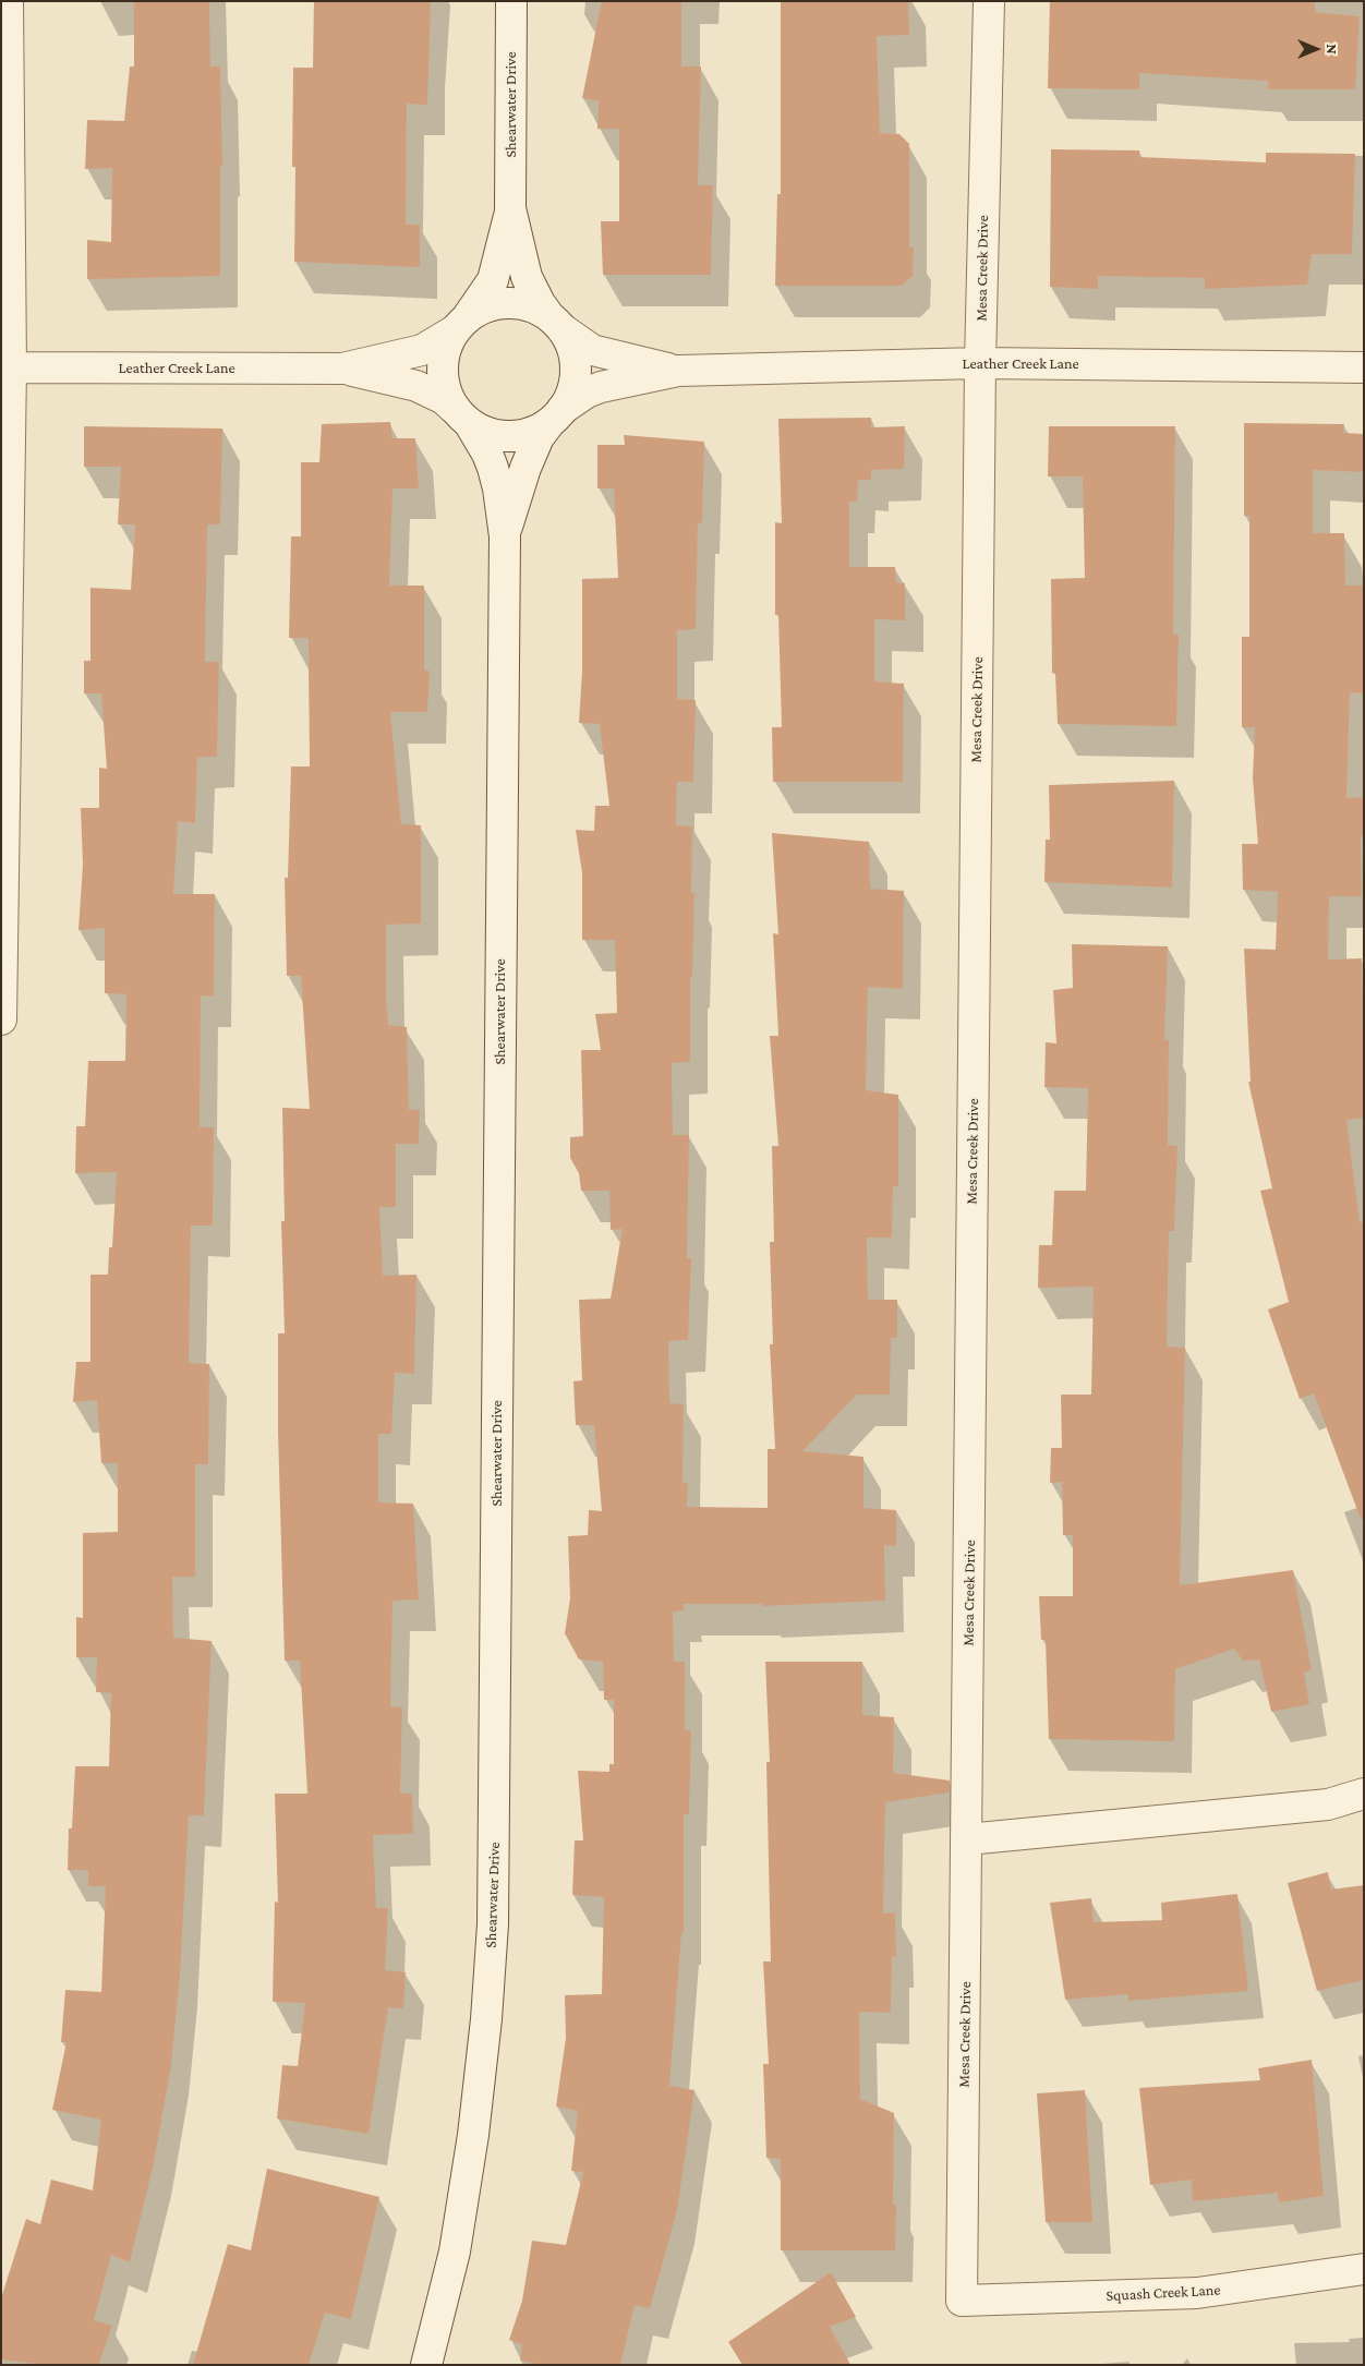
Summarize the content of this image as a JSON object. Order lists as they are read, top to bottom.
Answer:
{
  "streets": {
    "street": [
      "Shearwater Drive",
      "Mesa Creek Drive",
      "Leather Creek Lane",
      "Squash Creek Lane"
    ]
  },
  "crossings": [
    ["Shearwater Drive", "Leather Creek Lane"],
    ["Mesa Creek Drive", "Leather Creek Lane"],
    ["Mesa Creek Drive", "Squash Creek Lane"]
  ],
  "north": "right"
}
